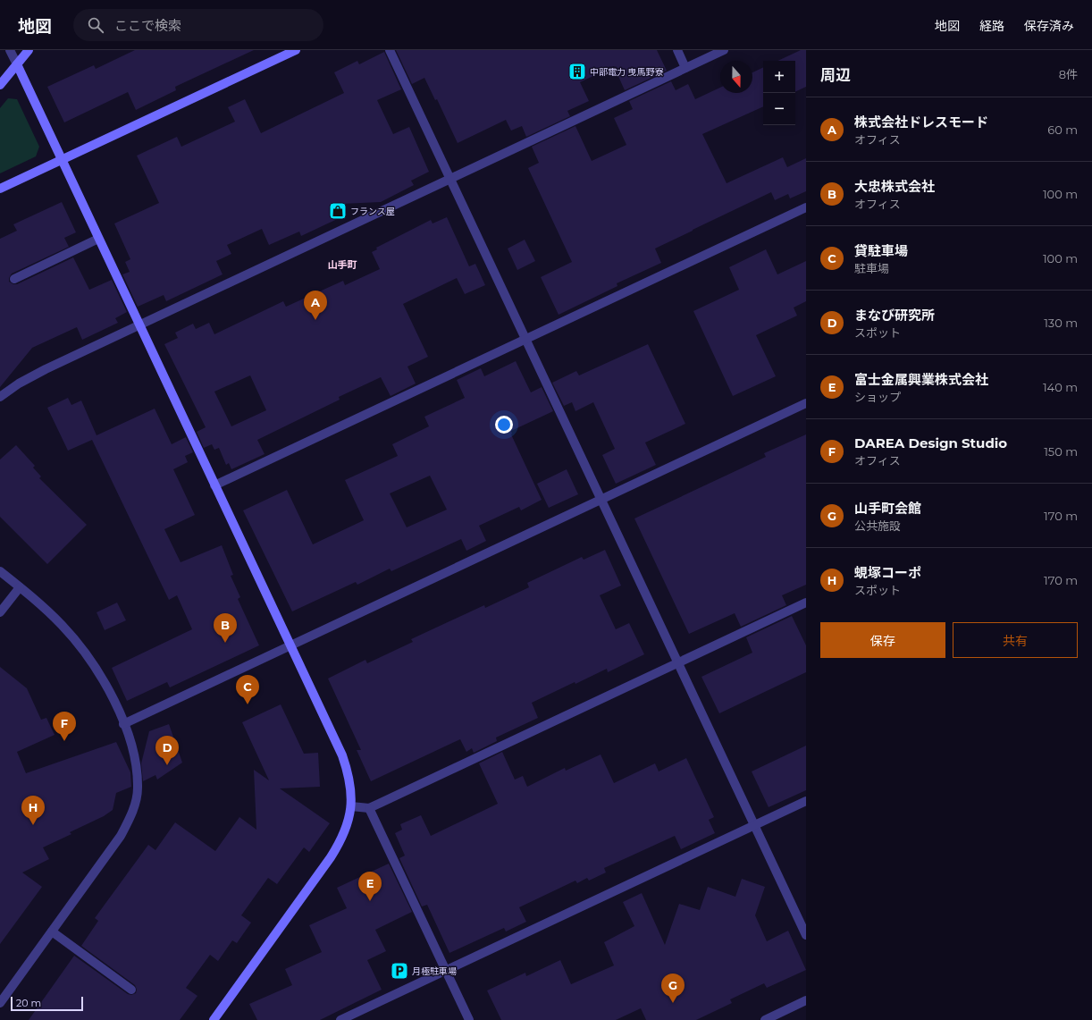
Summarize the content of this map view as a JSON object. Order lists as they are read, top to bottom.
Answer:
{
  "districts": ["山手町"],
  "places": {
    "building": ["中部電力 曳馬野寮"],
    "shop": ["フランス屋"],
    "parking": ["月極駐車場"]
  },
  "scale_bar": "20 m",
  "north": "bottom",
  "page": {
    "header": "地図",
    "search": "ここで検索",
    "nav": ["地図", "経路", "保存済み"],
    "heading": ["周辺", "8件"],
    "map_buttons": ["+", "−"],
    "list": [
      {
        "mark": "A",
        "name": "株式会社ドレスモード",
        "note": "オフィス",
        "value": "60 m"
      },
      {
        "mark": "B",
        "name": "大忠株式会社",
        "note": "オフィス",
        "value": "100 m"
      },
      {
        "mark": "C",
        "name": "貸駐車場",
        "note": "駐車場",
        "value": "100 m"
      },
      {
        "mark": "D",
        "name": "まなび研究所",
        "note": "スポット",
        "value": "130 m"
      },
      {
        "mark": "E",
        "name": "富士金属興業株式会社",
        "note": "ショップ",
        "value": "140 m"
      },
      {
        "mark": "F",
        "name": "DAREA Design Studio",
        "note": "オフィス",
        "value": "150 m"
      },
      {
        "mark": "G",
        "name": "山手町会館",
        "note": "公共施設",
        "value": "170 m"
      },
      {
        "mark": "H",
        "name": "蜆塚コーポ",
        "note": "スポット",
        "value": "170 m"
      }
    ],
    "pins": [
      "A",
      "B",
      "C",
      "F",
      "D",
      "H",
      "E",
      "G"
    ],
    "buttons": ["保存", "共有"],
    "scale": "20 m"
  }
}
